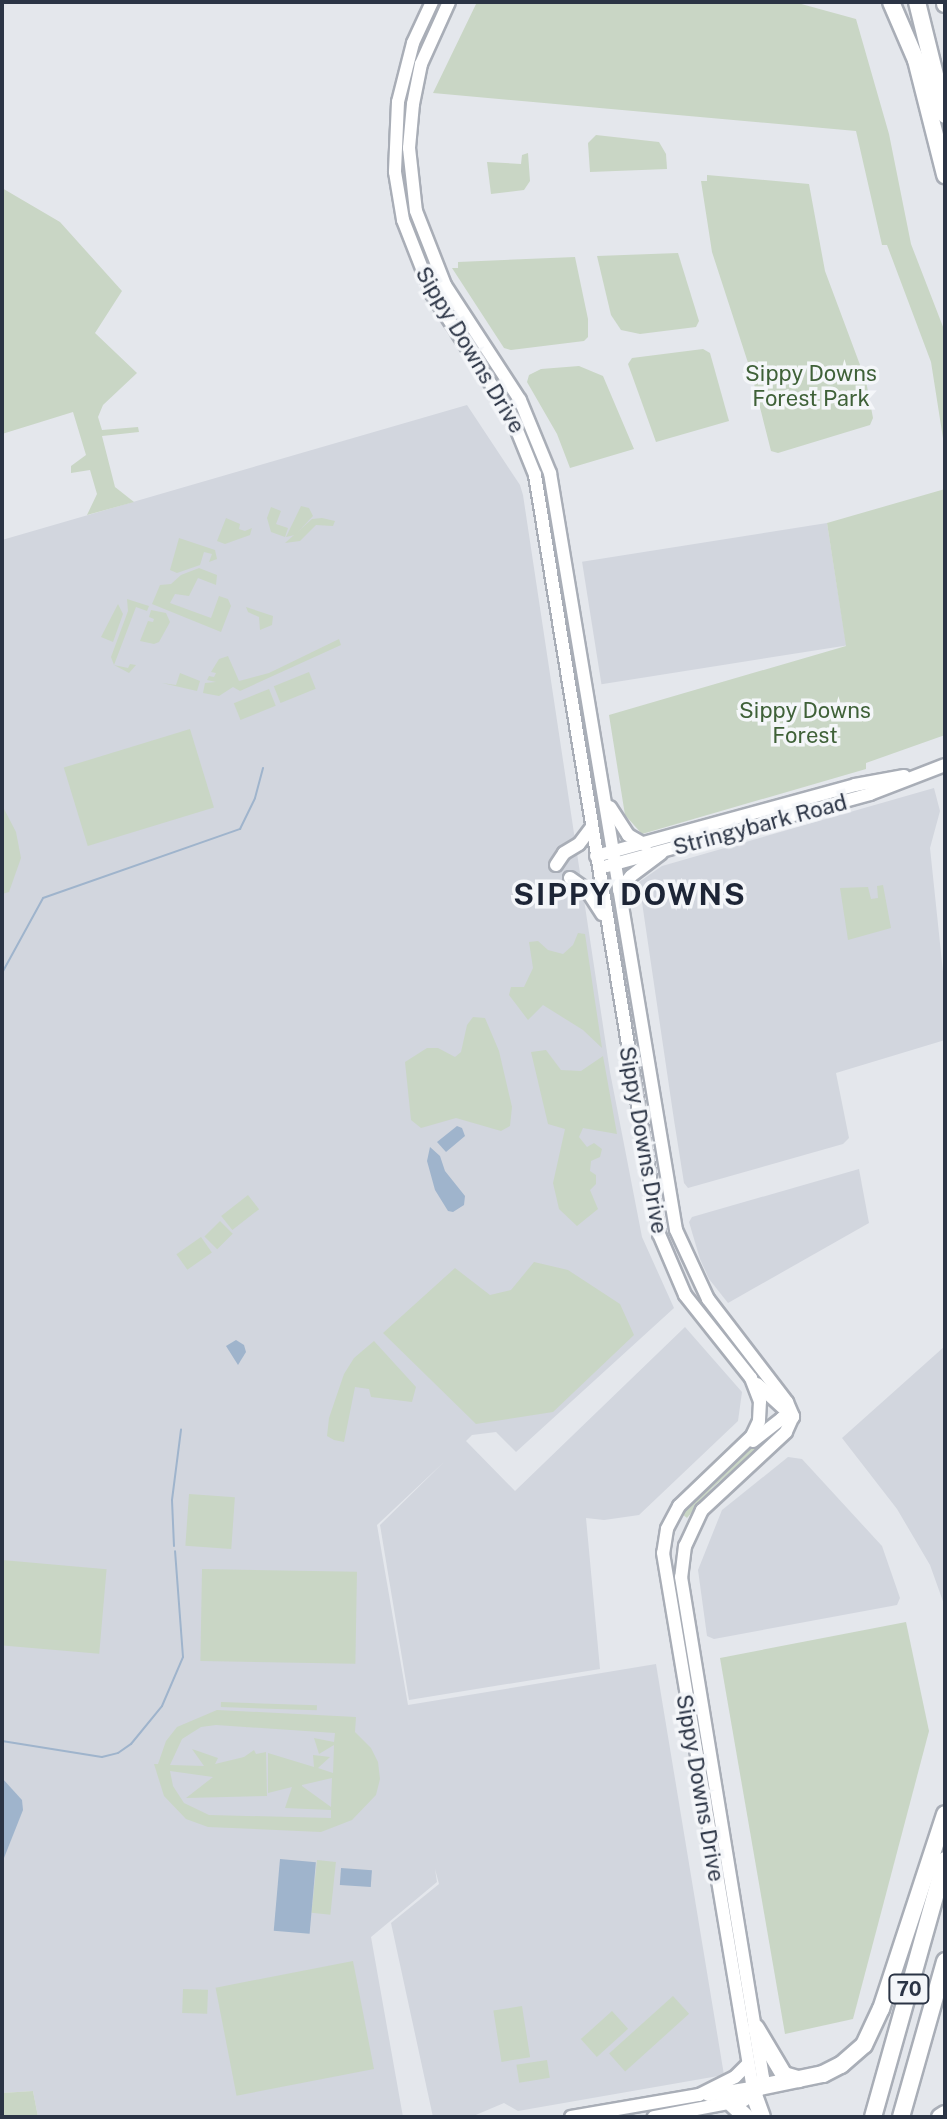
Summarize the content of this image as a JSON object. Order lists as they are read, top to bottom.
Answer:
{
  "streets": {
    "highway": ["70"],
    "main road": ["Sippy Downs Drive", "Stringybark Road"]
  },
  "crossings": [
    ["Sippy Downs Drive", "Stringybark Road"]
  ],
  "districts": ["SIPPY DOWNS"],
  "parks": ["Sippy Downs Forest Park", "Sippy Downs Forest"]
}
